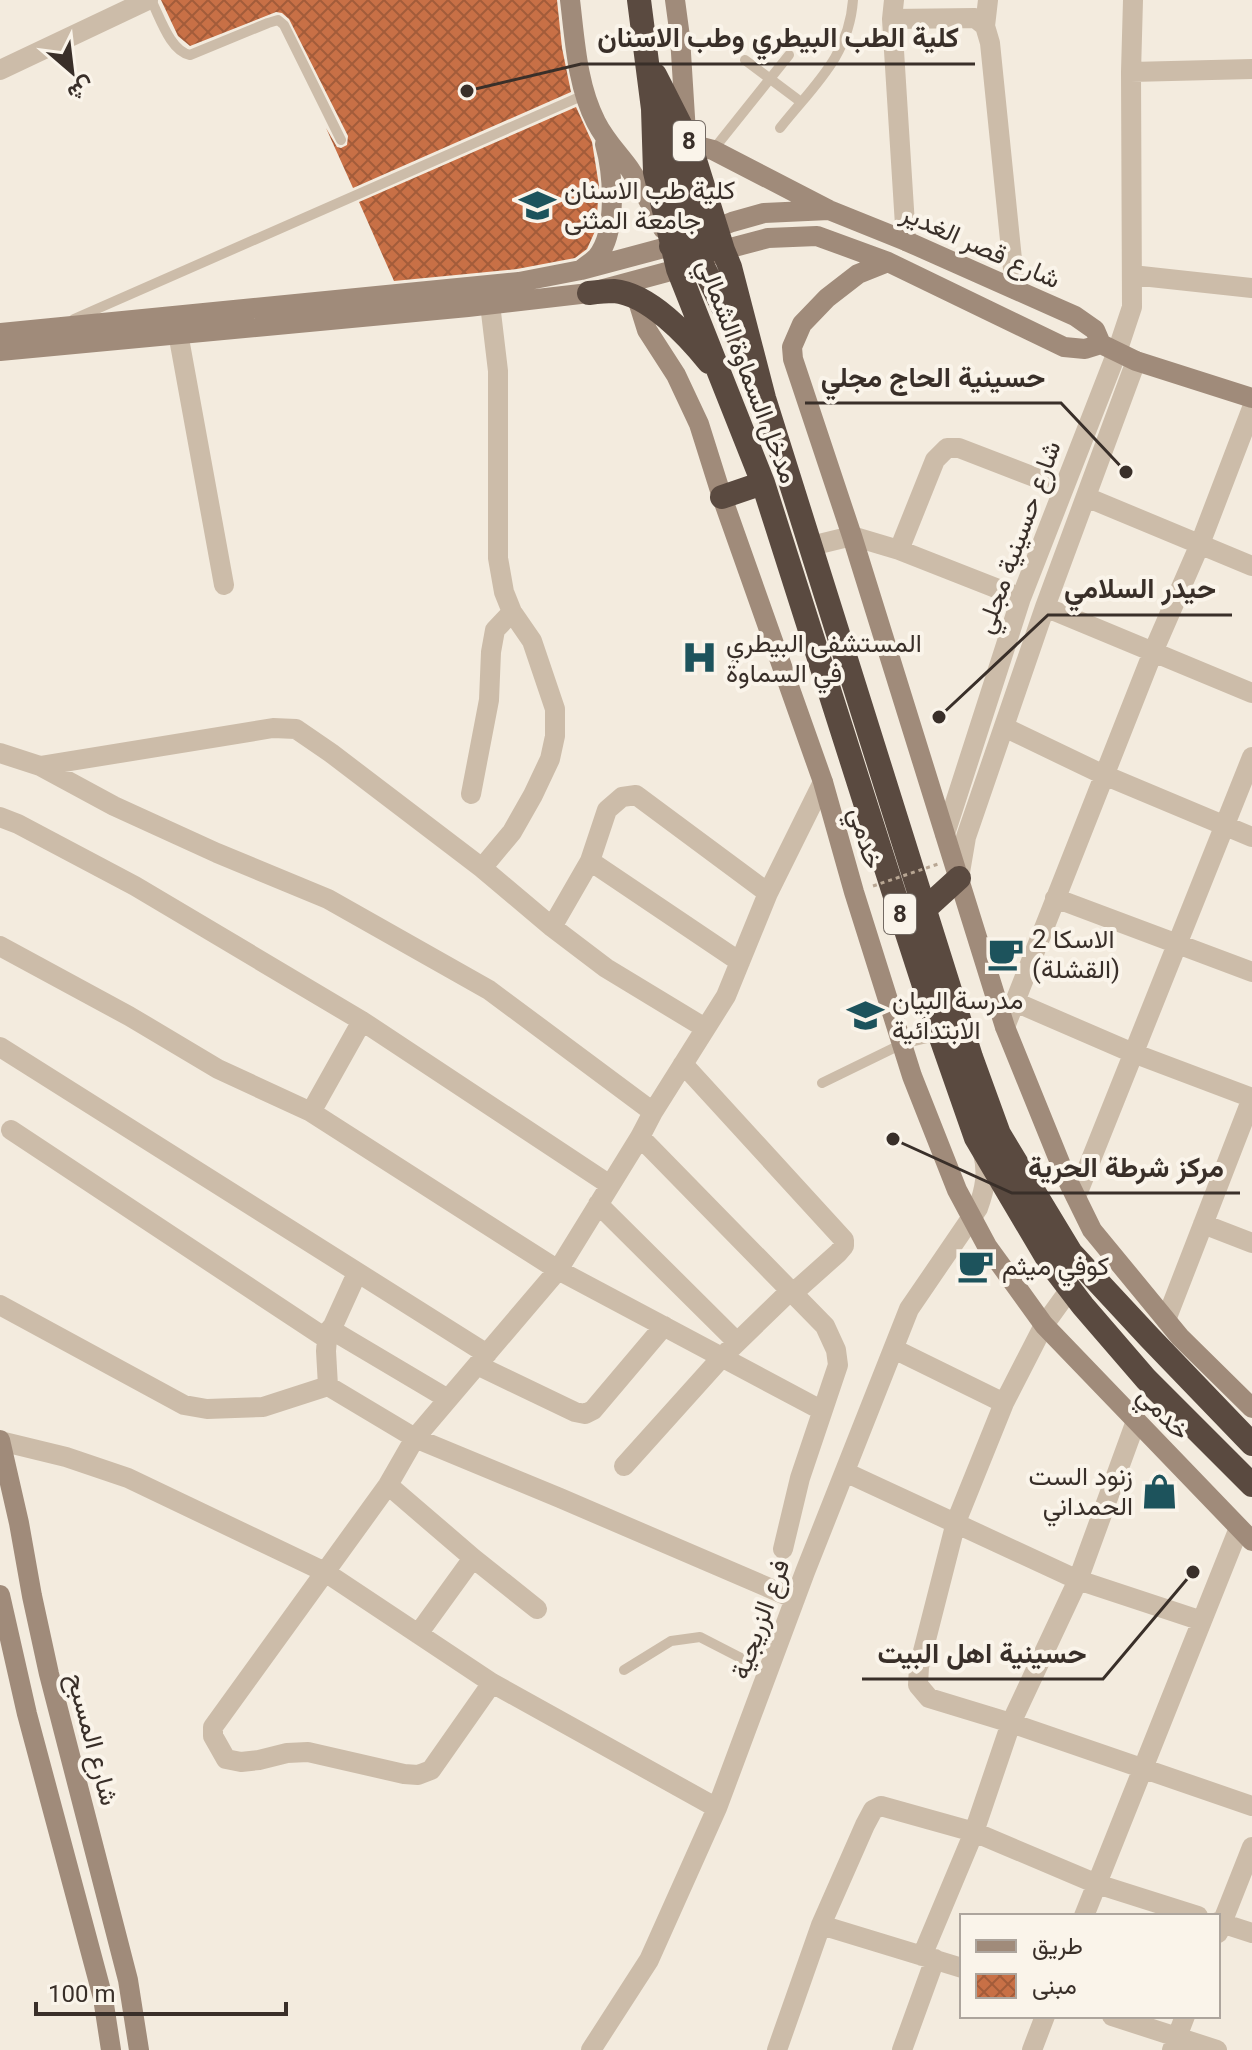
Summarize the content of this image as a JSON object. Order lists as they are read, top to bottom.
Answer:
{
  "streets": {
    "highway": ["8", "مدخل السماوة الشمالي"],
    "main road": ["شارع قصر الغدير", "خدمي", "شارع المسبح"],
    "street": ["شارع حسينية مجلي", "فرع الزريجية"]
  },
  "crossings": [
    ["8", "مدخل السماوة الشمالي"],
    ["شارع قصر الغدير", "مدخل السماوة الشمالي"],
    ["شارع قصر الغدير", "شارع حسينية مجلي"],
    ["خدمي", "فرع الزريجية"]
  ],
  "places": {
    "other": [
      "كلية الطب البيطري وطب الاسنان",
      "حسينية الحاج مجلي",
      "حيدر السلامي",
      "مركز شرطة الحرية",
      "حسينية اهل البيت"
    ],
    "school or university": ["كلية طب الاسنان جامعة المثنى", "مدرسة البيان الابتدائية"],
    "hospital": ["المستشفى البيطري في السماوة"],
    "cafe": ["الاسكا 2 (القشلة)", "كوفي ميثم"],
    "shop": ["زنود الست الحمداني"]
  },
  "legend": ["طريق", "مبنى"],
  "scale_bar": "100 m",
  "north": "bottom right"
}
